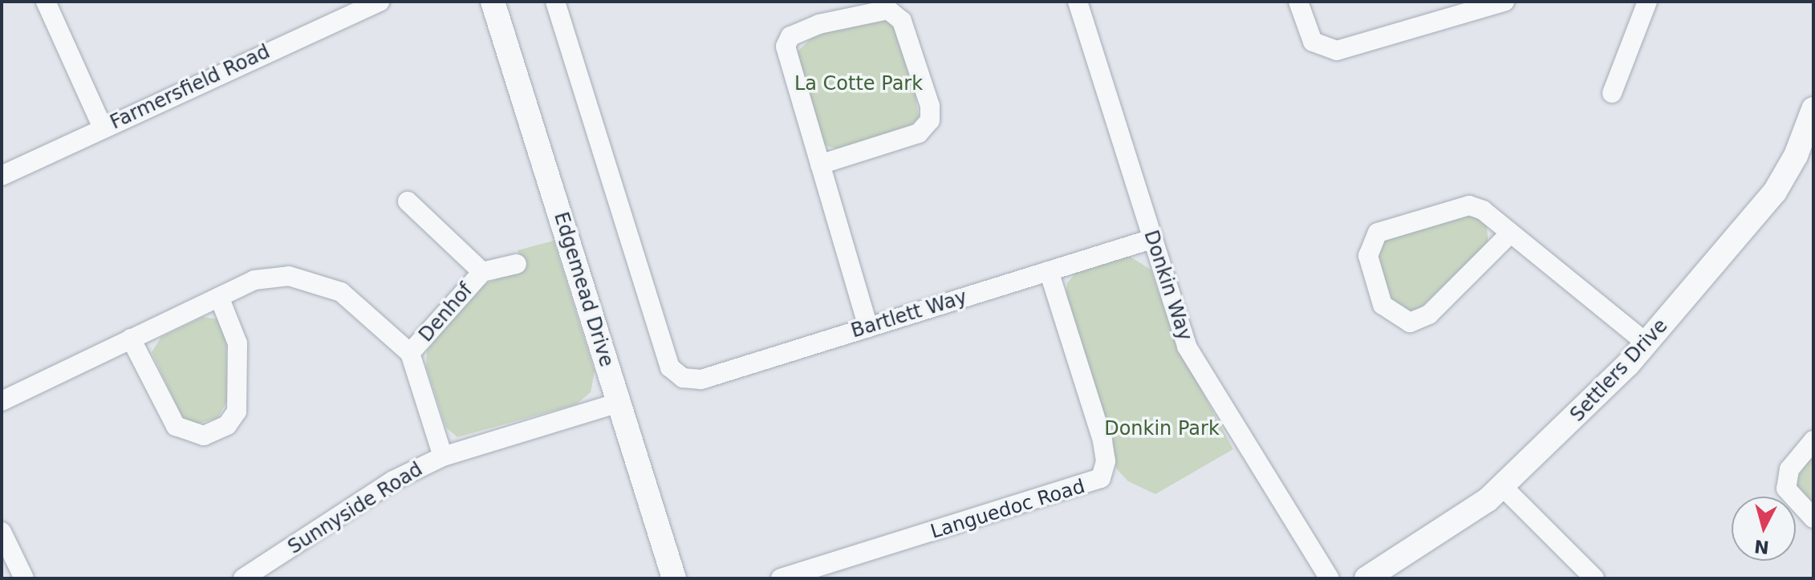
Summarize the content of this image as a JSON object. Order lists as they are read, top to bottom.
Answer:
{
  "streets": {
    "street": [
      "Farmersfield Road",
      "Donkin Way",
      "Edgemead Drive",
      "Denhof",
      "Bartlett Way",
      "Settlers Drive",
      "Sunnyside Road",
      "Languedoc Road"
    ]
  },
  "crossings": [
    ["Donkin Way", "Bartlett Way"],
    ["Edgemead Drive", "Sunnyside Road"],
    ["Bartlett Way", "Languedoc Road"]
  ],
  "parks": ["La Cotte Park", "Donkin Park"],
  "north": "bottom"
}
